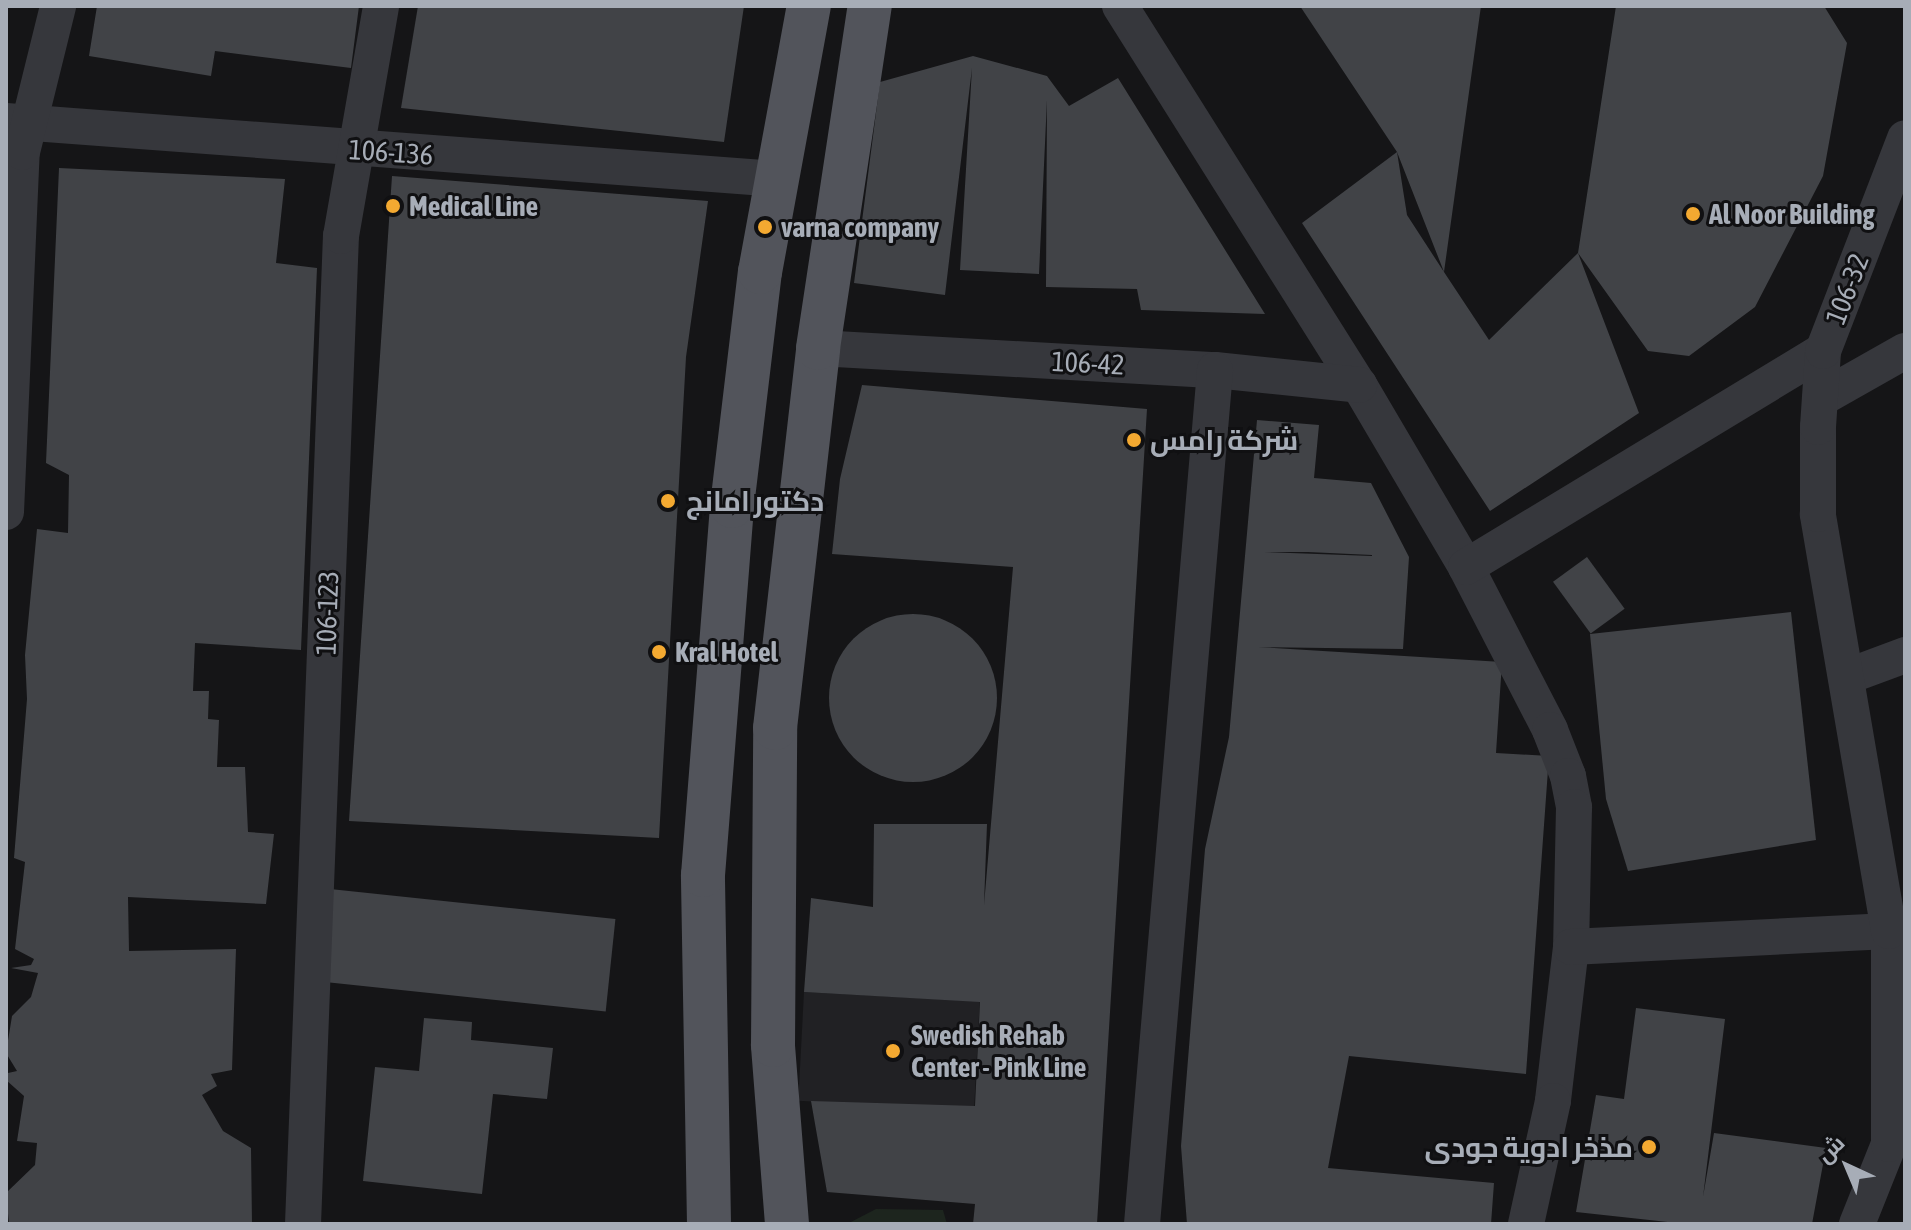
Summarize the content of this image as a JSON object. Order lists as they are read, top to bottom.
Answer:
{
  "streets": {
    "street": [
      "106-136",
      "106-32",
      "106-42",
      "106-123"
    ]
  },
  "crossings": [
    ["106-136", "106-123"]
  ],
  "places": [
    "Medical Line",
    "Al Noor Building",
    "varna company",
    "شركة رامس",
    "دكتور امانج",
    "Kral Hotel",
    "Swedish Rehab Center - Pink Line",
    "مذخر ادوية جودى"
  ],
  "north": "top left"
}
